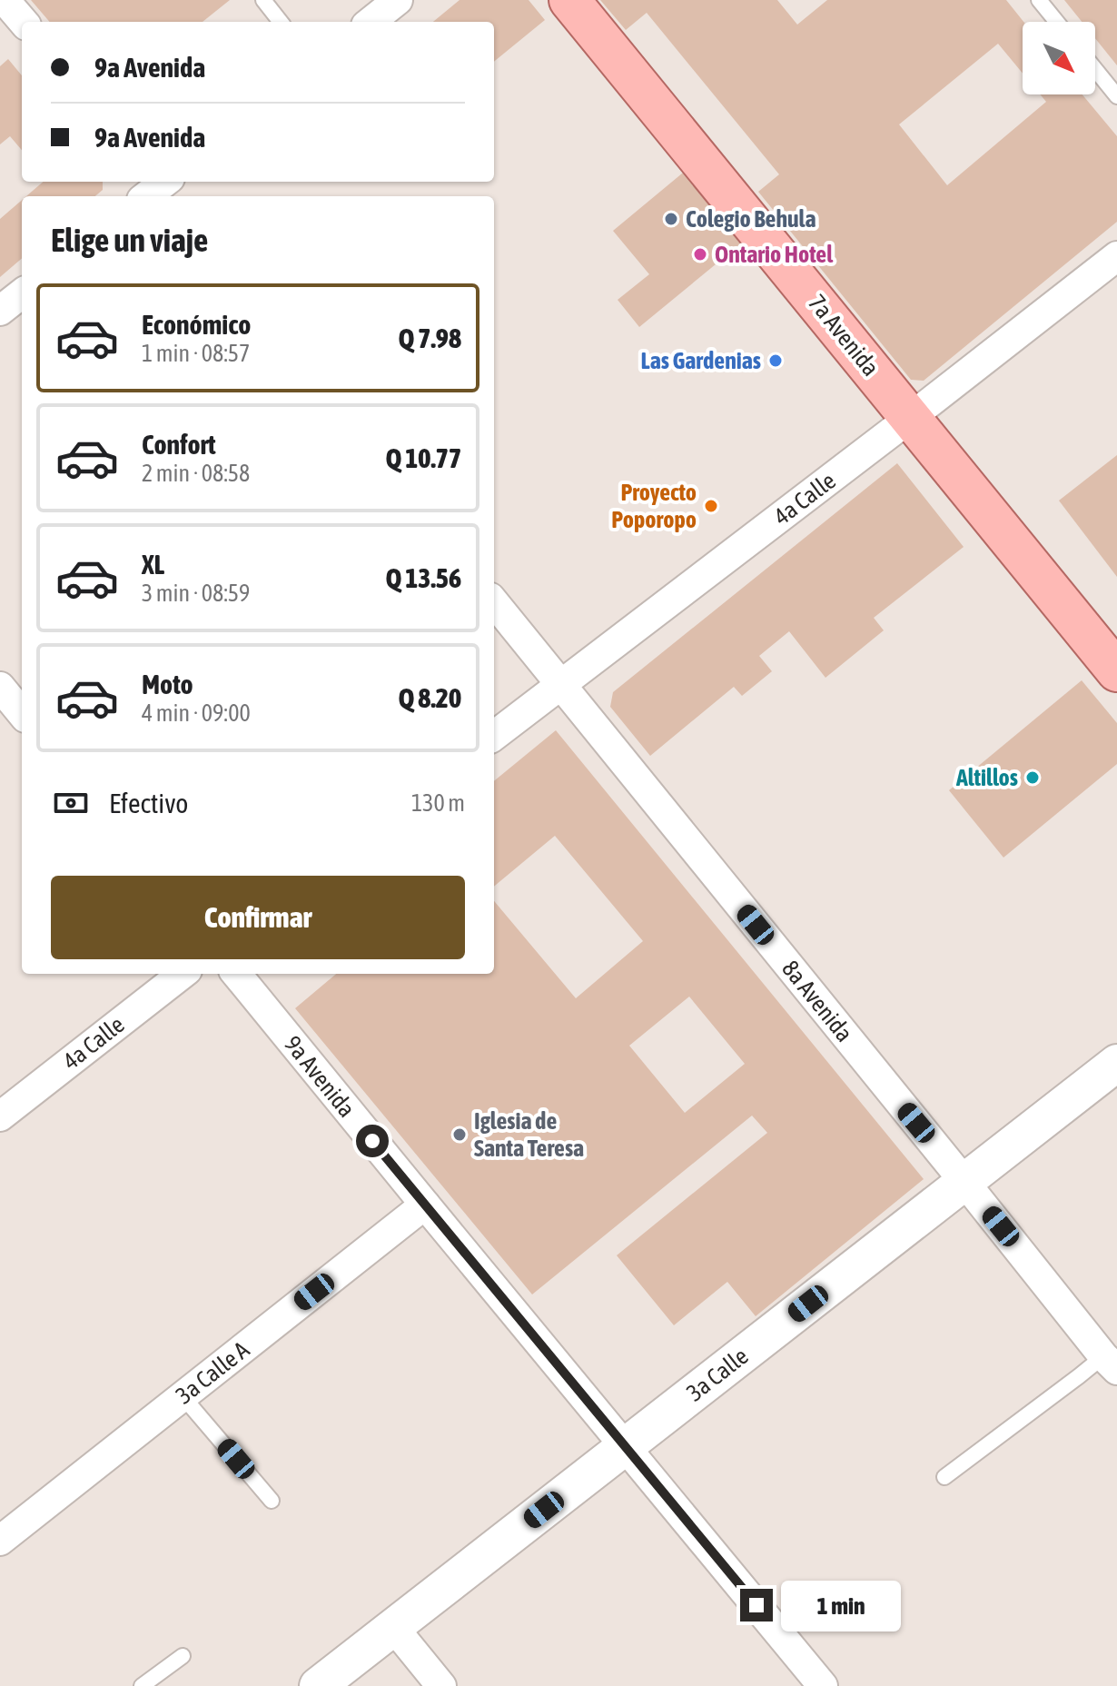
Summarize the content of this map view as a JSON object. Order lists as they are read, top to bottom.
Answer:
{
  "streets": {
    "main road": ["7a Avenida"],
    "street": [
      "4a Calle",
      "8a Avenida",
      "9a Avenida",
      "3a Calle A",
      "3a Calle"
    ]
  },
  "crossings": [
    ["7a Avenida", "4a Calle"],
    ["4a Calle", "8a Avenida"],
    ["8a Avenida", "3a Calle"],
    ["9a Avenida", "3a Calle A"],
    ["9a Avenida", "3a Calle"]
  ],
  "places": [
    "Colegio Behula",
    "Ontario Hotel",
    "Las Gardenias",
    "Proyecto Poporopo",
    "Altillos",
    "Iglesia de Santa Teresa"
  ],
  "north": "bottom right",
  "page": {
    "banner": ["9a Avenida", "9a Avenida"],
    "heading": "Elige un viaje",
    "list": [
      {
        "name": "Económico",
        "note": "1 min · 08:57",
        "value": "Q 7.98"
      },
      {
        "name": "Confort",
        "note": "2 min · 08:58",
        "value": "Q 10.77"
      },
      {
        "name": "XL",
        "note": "3 min · 08:59",
        "value": "Q 13.56"
      },
      {
        "name": "Moto",
        "note": "4 min · 09:00",
        "value": "Q 8.20"
      }
    ],
    "pay": ["Efectivo", "130 m"],
    "buttons": "Confirmar",
    "bubble": "1 min"
  }
}
